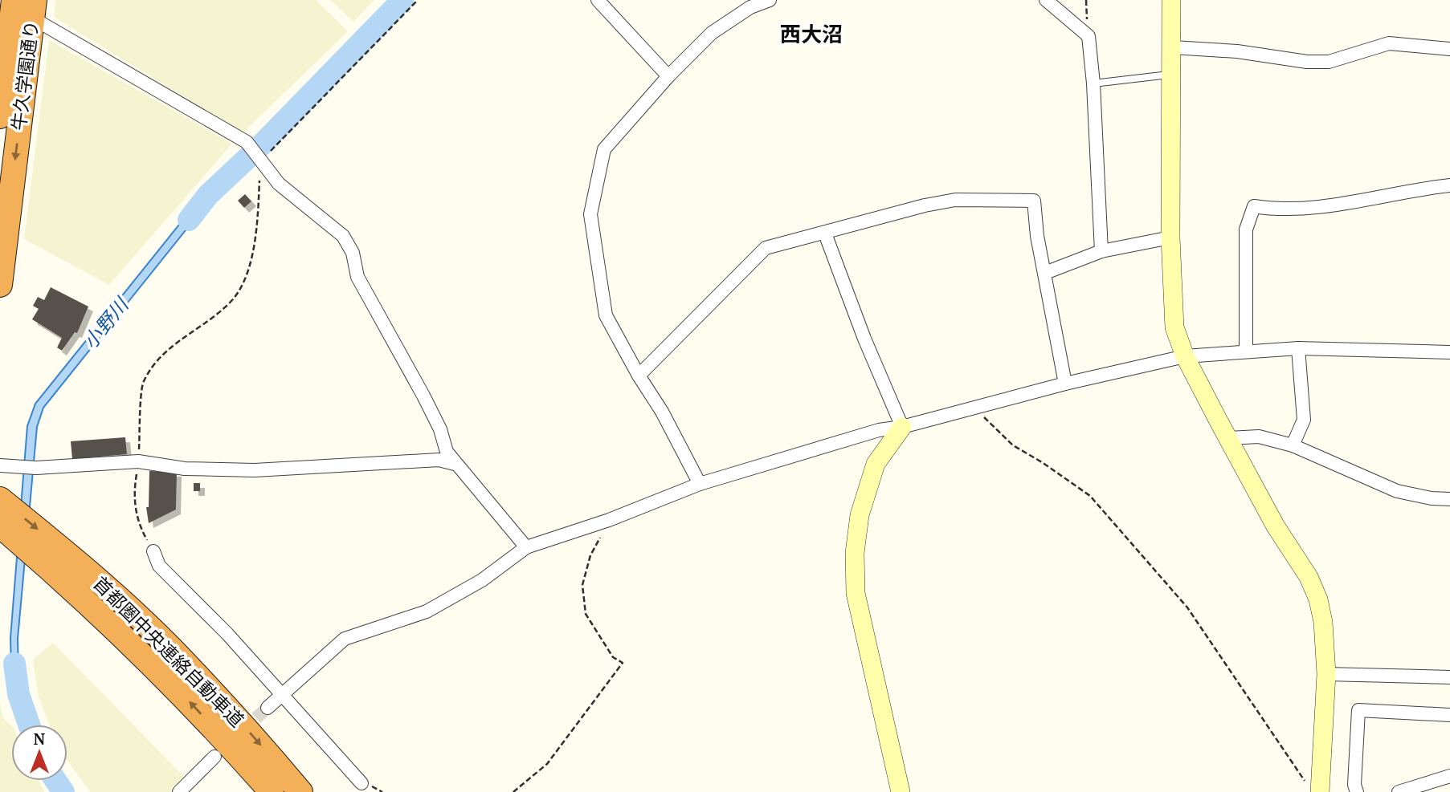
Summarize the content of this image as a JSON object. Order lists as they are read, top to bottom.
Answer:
{
  "streets": {
    "highway": ["牛久学園通り", "首都圏中央連絡自動車道"]
  },
  "districts": ["西大沼"],
  "water": ["小野川"],
  "north": "top"
}
